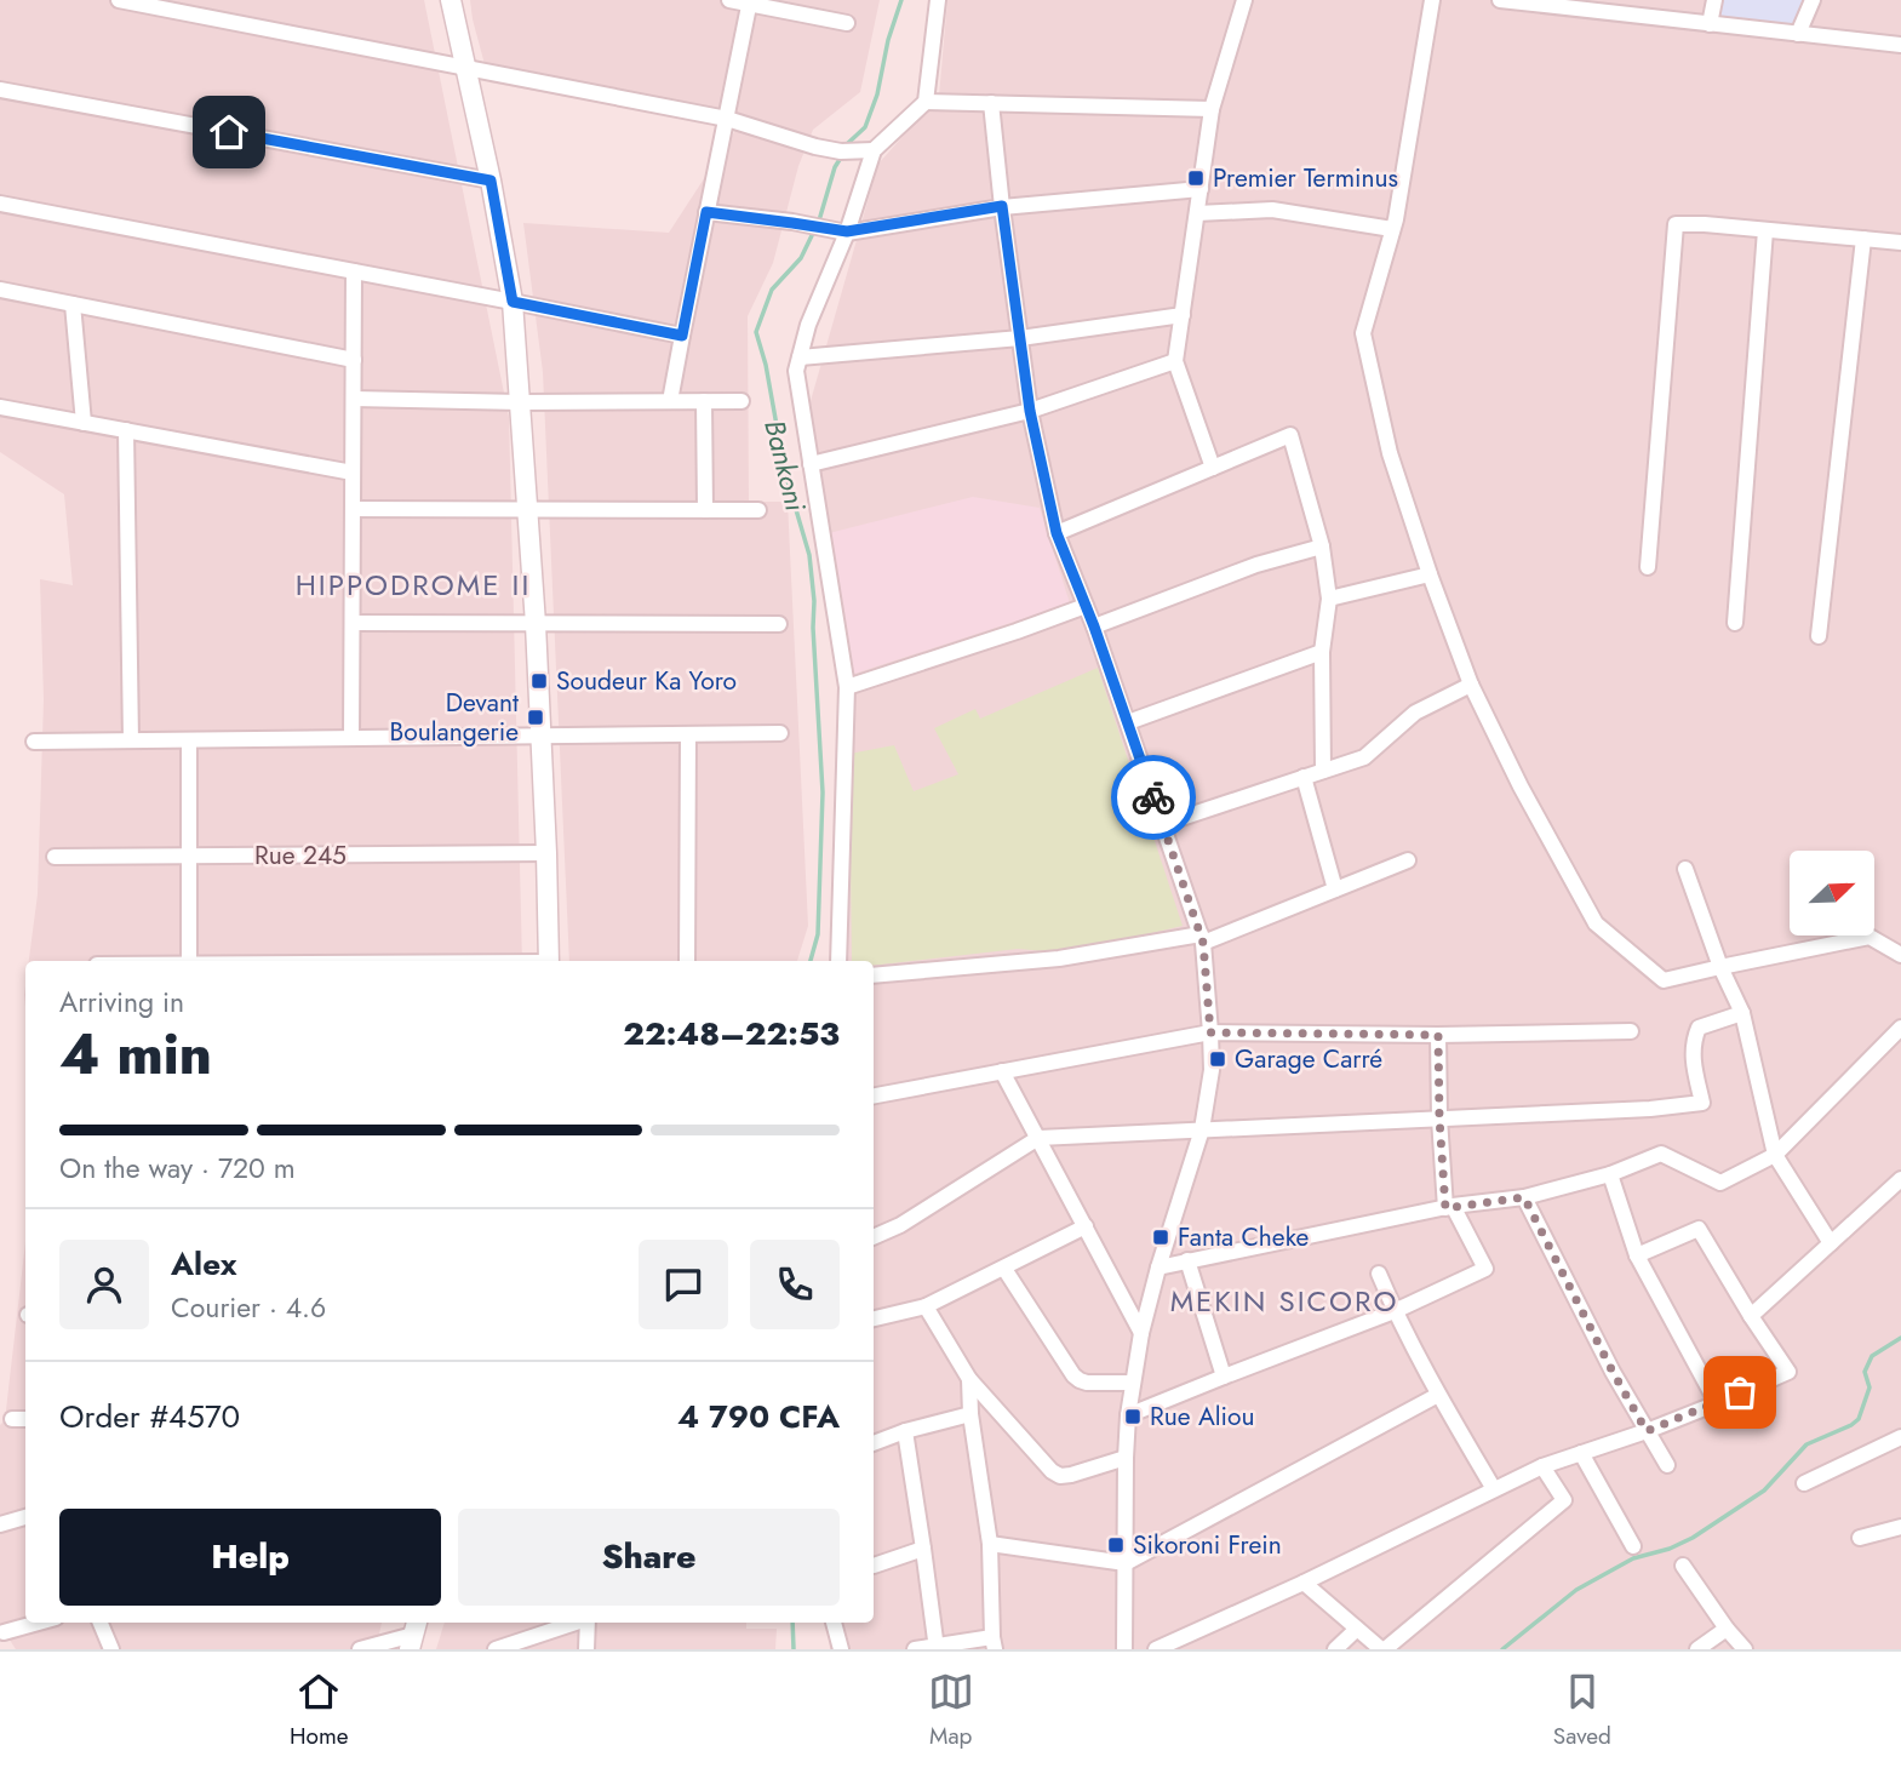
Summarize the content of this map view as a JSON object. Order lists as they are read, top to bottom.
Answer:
{
  "streets": {
    "street": ["Rue 245"]
  },
  "districts": ["HIPPODROME II", "MEKIN SICORO"],
  "water": ["Bankoni"],
  "places": {
    "transit": [
      "Premier Terminus",
      "Soudeur Ka Yoro",
      "Devant Boulangerie",
      "Garage Carré",
      "Fanta Cheke",
      "Rue Aliou",
      "Sikoroni Frein"
    ]
  },
  "north": "top right",
  "page": {
    "heading": ["4 min", "Arriving in", "22:48–22:53"],
    "panel": [
      "Alex",
      "Courier · 4.6",
      "Order #4570",
      "4 790 CFA"
    ],
    "bar": "On the way · 720 m",
    "buttons": ["Help", "Share"],
    "tabs": ["Home", "Map", "Saved"]
  }
}
